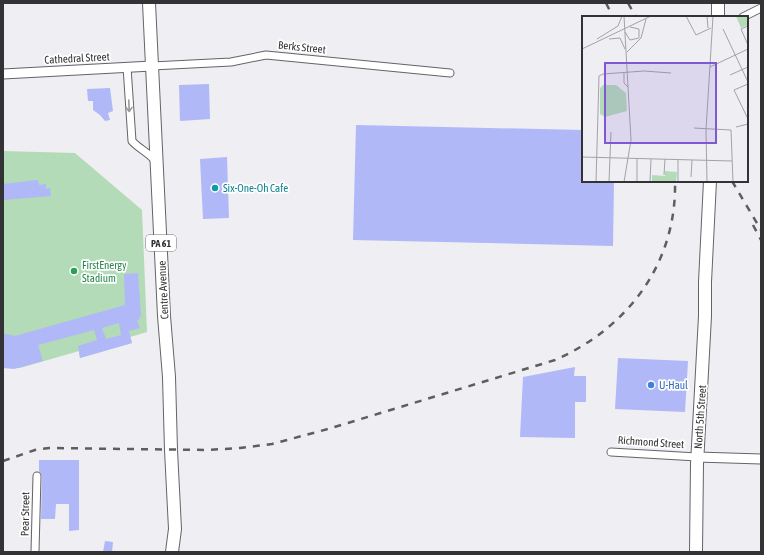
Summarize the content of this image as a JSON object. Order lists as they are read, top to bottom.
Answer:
{
  "streets": {
    "main road": ["PA 61", "Centre Avenue", "North 5th Street"],
    "street": [
      "Berks Street",
      "Cathedral Street",
      "Richmond Street",
      "Pear Street"
    ]
  },
  "crossings": [
    ["Berks Street", "Cathedral Street"],
    ["Berks Street", "Centre Avenue"],
    ["Cathedral Street", "Centre Avenue"],
    ["North 5th Street", "Richmond Street"]
  ],
  "places": ["Six-One-Oh Cafe", "FirstEnergy Stadium", "U-Haul"]
}
